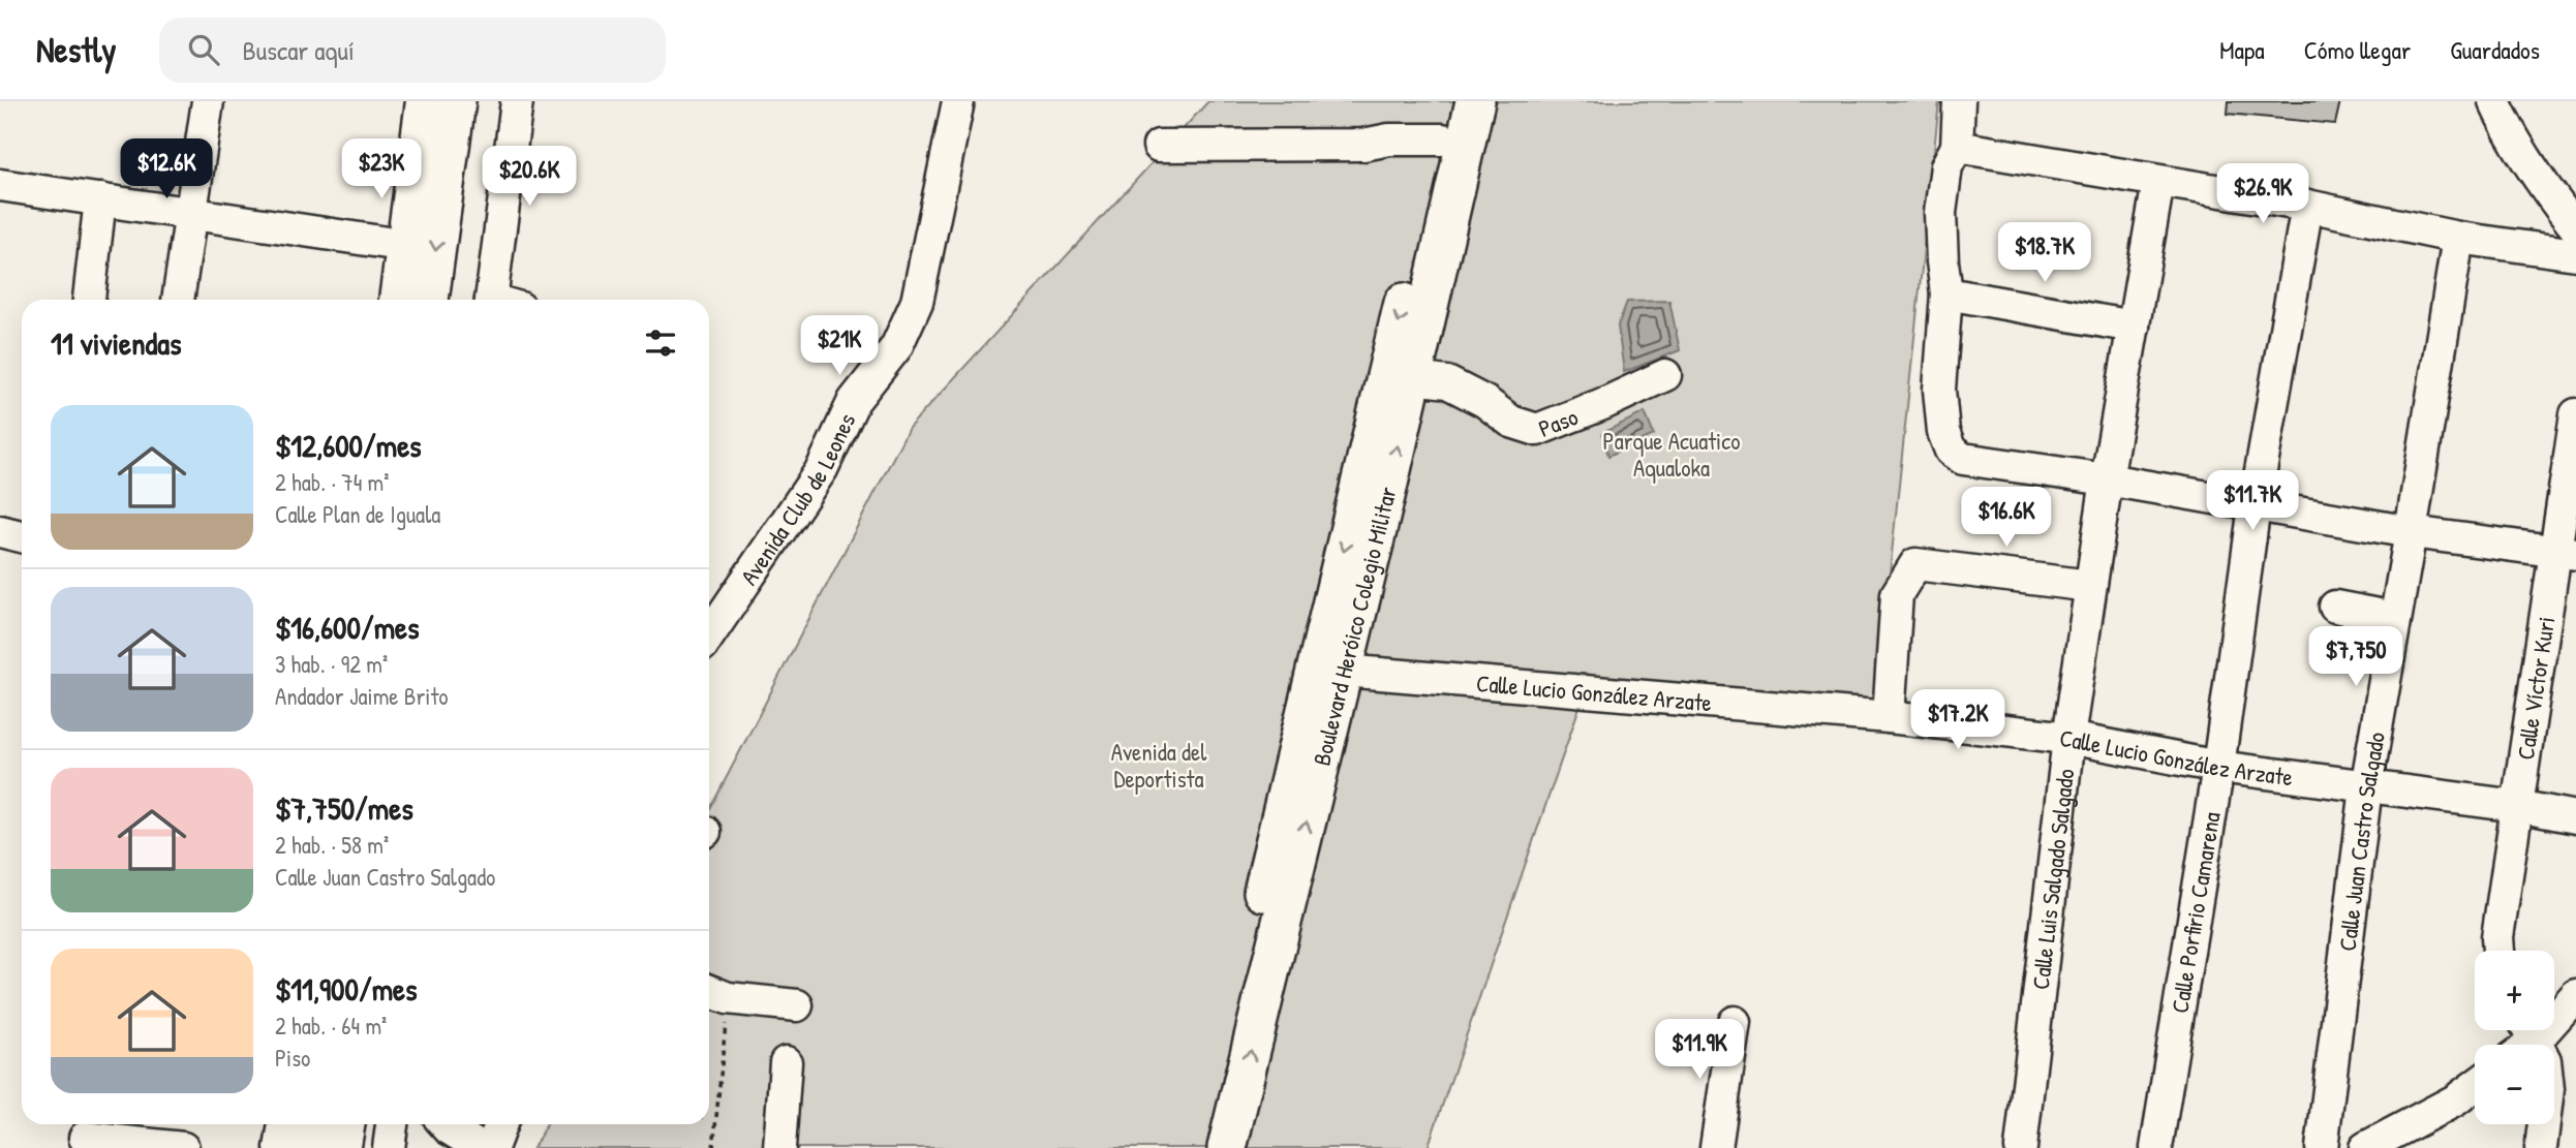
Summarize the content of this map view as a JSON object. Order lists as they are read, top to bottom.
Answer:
{
  "streets": {
    "main road": ["Boulevard Heróico Colegio Militar"],
    "street": [
      "Paso",
      "Avenida Club de Leones",
      "Calle Víctor Kuri",
      "Calle Lucio González Arzate",
      "Calle Juan Castro Salgado",
      "Calle Luis Salgado Salgado",
      "Calle Porfirio Camarena"
    ]
  },
  "crossings": [
    ["Paso", "Boulevard Heróico Colegio Militar"],
    ["Boulevard Heróico Colegio Militar", "Calle Lucio González Arzate"],
    ["Calle Víctor Kuri", "Calle Lucio González Arzate"],
    ["Calle Lucio González Arzate", "Calle Juan Castro Salgado"],
    ["Calle Lucio González Arzate", "Calle Luis Salgado Salgado"],
    ["Calle Lucio González Arzate", "Calle Porfirio Camarena"]
  ],
  "parks": ["Parque Acuatico Aqualoka", "Avenida del Deportista"],
  "page": {
    "header": "Nestly",
    "search": "Buscar aquí",
    "nav": ["Mapa", "Cómo llegar", "Guardados"],
    "price": [
      "$12.6K",
      "$23K",
      "$20.6K",
      "$26.9K",
      "$18.7K",
      "$21K",
      "$11.7K",
      "$16.6K",
      "$7,750",
      "$17.2K",
      "$11.9K"
    ],
    "heading": "11 viviendas",
    "list": [
      {
        "name": "$12,600/mes",
        "note": "2 hab. · 74 m² · Calle Plan de Iguala"
      },
      {
        "name": "$16,600/mes",
        "note": "3 hab. · 92 m² · Andador Jaime Brito"
      },
      {
        "name": "$7,750/mes",
        "note": "2 hab. · 58 m² · Calle Juan Castro Salgado"
      },
      {
        "name": "$11,900/mes",
        "note": "2 hab. · 64 m² · Piso"
      }
    ],
    "map_buttons": ["+", "−"]
  }
}
